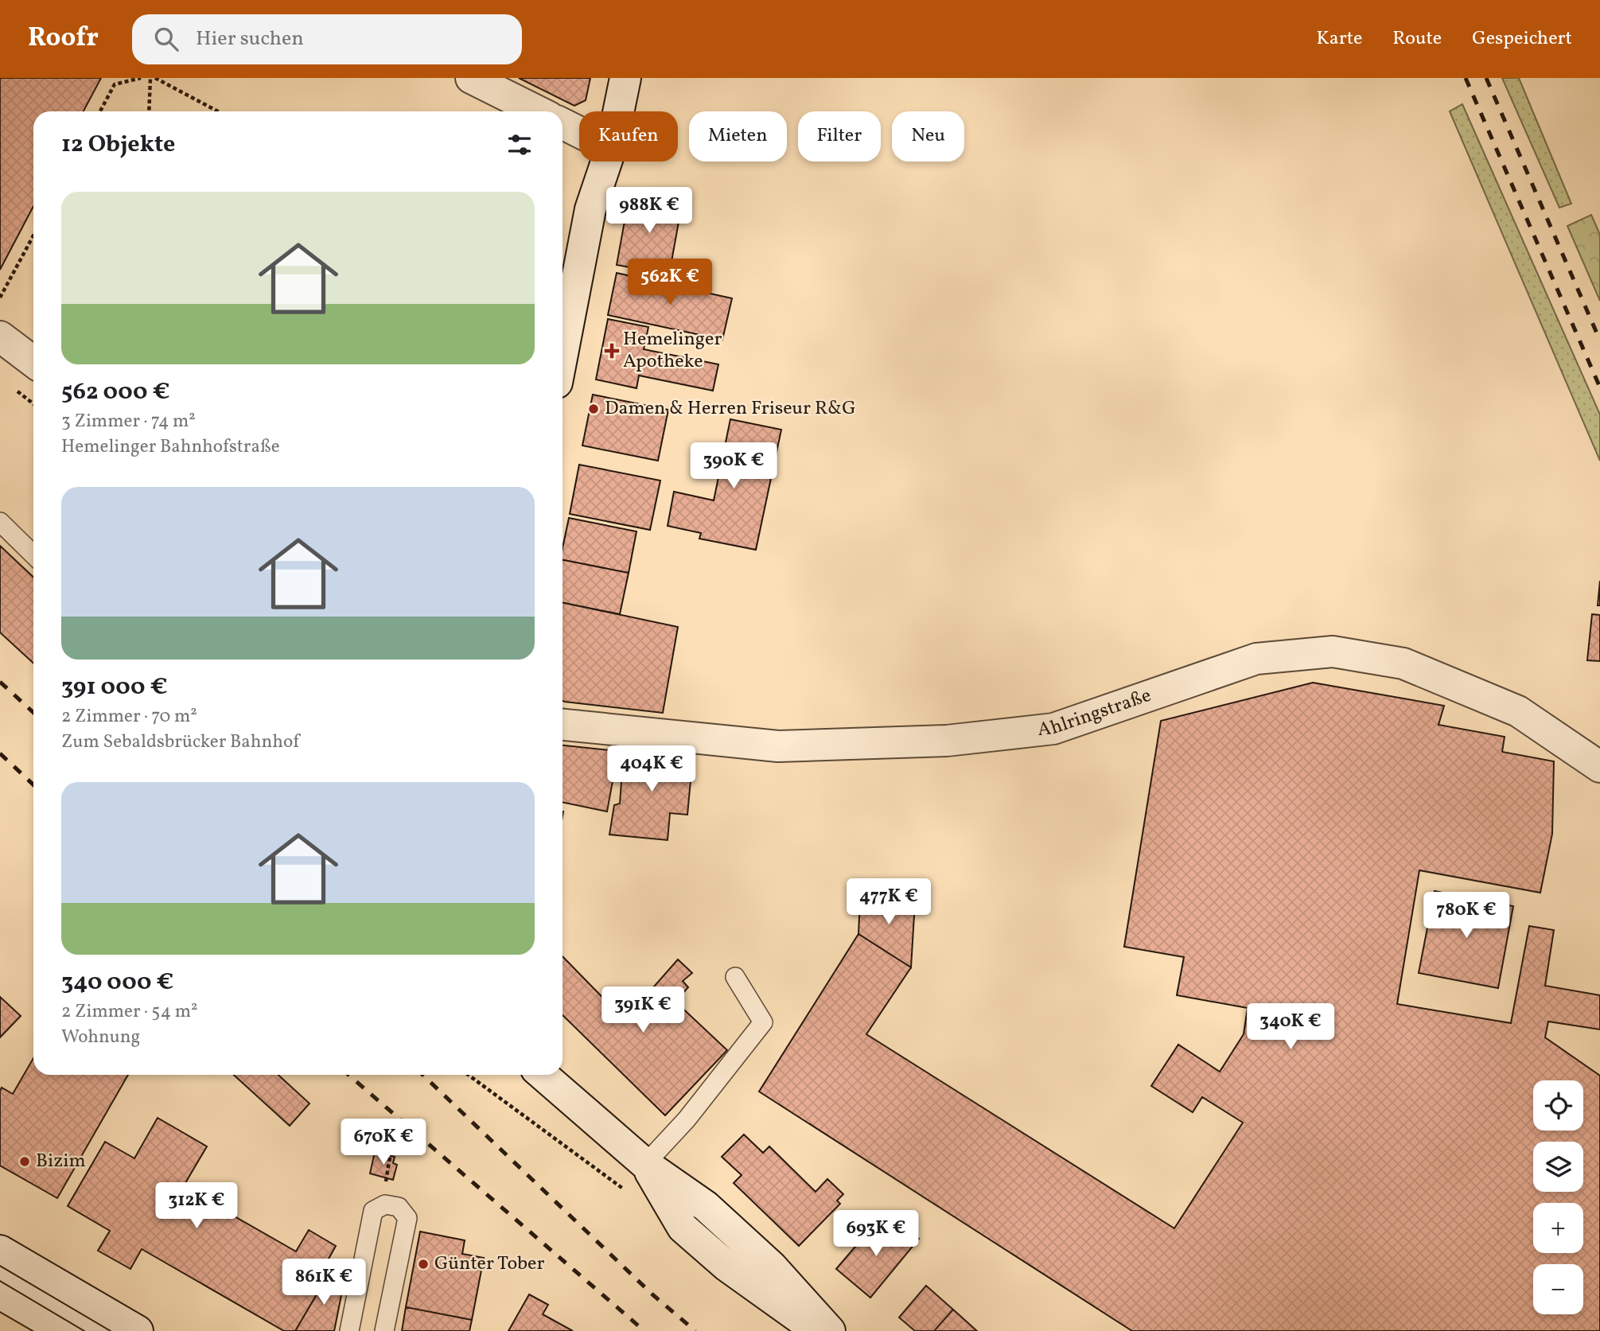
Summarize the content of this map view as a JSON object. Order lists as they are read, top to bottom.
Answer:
{
  "streets": {
    "street": ["Ahlringstraße"]
  },
  "places": {
    "health": ["Hemelinger Apotheke"],
    "other": ["Damen & Herren Friseur R&G", "Bizim", "Günter Tober"]
  },
  "page": {
    "header": "Roofr",
    "search": "Hier suchen",
    "nav": ["Karte", "Route", "Gespeichert"],
    "chip": [
      "Kaufen",
      "Mieten",
      "Filter",
      "Neu"
    ],
    "heading": "12 Objekte",
    "list": [
      {
        "name": "562 000 €",
        "note": "3 Zimmer · 74 m² · Hemelinger Bahnhofstraße"
      },
      {
        "name": "391 000 €",
        "note": "2 Zimmer · 70 m² · Zum Sebaldsbrücker Bahnhof"
      },
      {
        "name": "340 000 €",
        "note": "2 Zimmer · 54 m² · Wohnung"
      }
    ],
    "price": [
      "988K €",
      "562K €",
      "390K €",
      "404K €",
      "477K €",
      "780K €",
      "391K €",
      "340K €",
      "670K €",
      "312K €",
      "693K €",
      "861K €"
    ],
    "map_buttons": ["+", "−"]
  }
}
